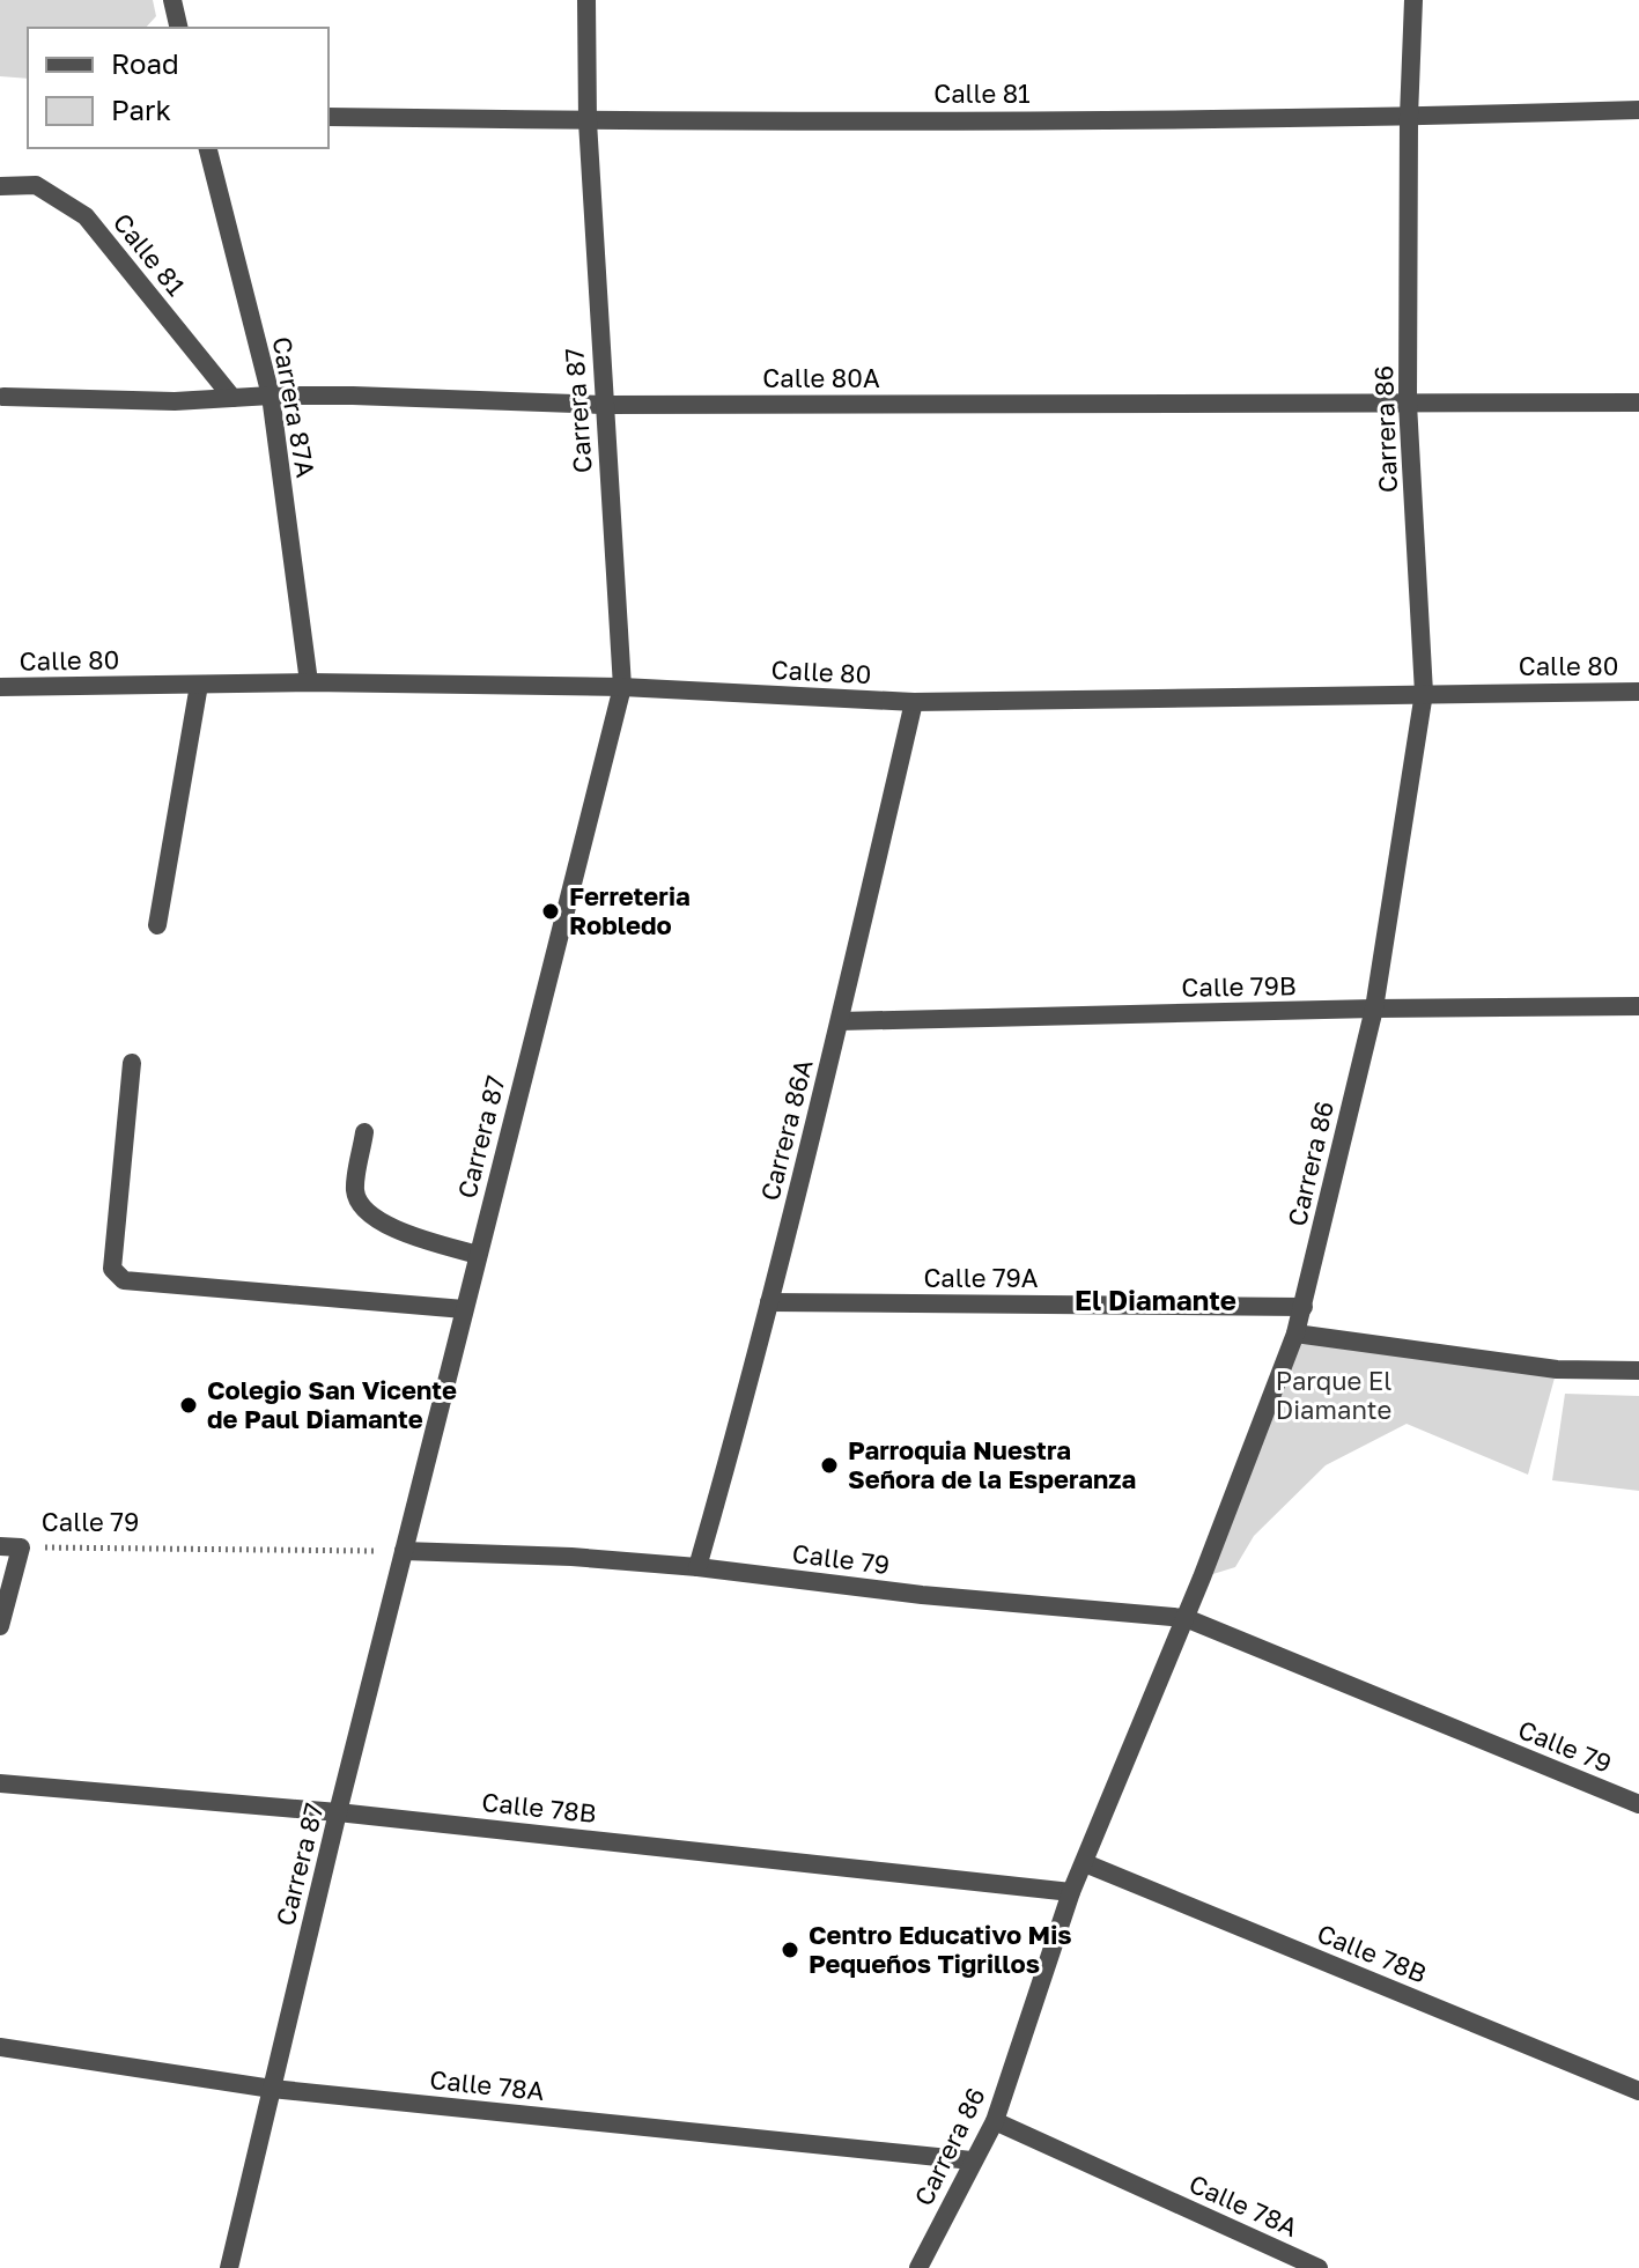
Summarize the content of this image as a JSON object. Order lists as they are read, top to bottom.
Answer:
{
  "streets": {
    "street": [
      "Calle 81",
      "Calle 80A",
      "Carrera 87A",
      "Carrera 87",
      "Carrera 86",
      "Calle 80",
      "Calle 79B",
      "Carrera 86A",
      "Calle 79A",
      "Calle 79",
      "Calle 78B",
      "Calle 78A"
    ]
  },
  "crossings": [
    ["Calle 81", "Calle 80A"],
    ["Calle 81", "Carrera 87"],
    ["Calle 81", "Carrera 86"],
    ["Calle 80A", "Carrera 87A"],
    ["Calle 80A", "Carrera 87"],
    ["Calle 80A", "Carrera 86"],
    ["Carrera 87A", "Calle 80"],
    ["Carrera 87", "Calle 80"],
    ["Carrera 87", "Calle 79"],
    ["Carrera 87", "Calle 78B"],
    ["Carrera 87", "Calle 78A"],
    ["Carrera 86", "Calle 80"],
    ["Carrera 86", "Calle 79B"],
    ["Carrera 86", "Calle 79A"],
    ["Carrera 86", "Calle 79"],
    ["Carrera 86", "Calle 78B"],
    ["Carrera 86", "Calle 78A"],
    ["Calle 80", "Carrera 86A"],
    ["Calle 79B", "Carrera 86A"],
    ["Carrera 86A", "Calle 79A"],
    ["Carrera 86A", "Calle 79"]
  ],
  "districts": ["El Diamante"],
  "parks": ["Parque El Diamante"],
  "places": [
    "Ferreteria Robledo",
    "Colegio San Vicente de Paul Diamante",
    "Parroquia Nuestra Señora de la Esperanza",
    "Centro Educativo Mis Pequeños Tigrillos"
  ],
  "legend": ["Road", "Park"]
}
